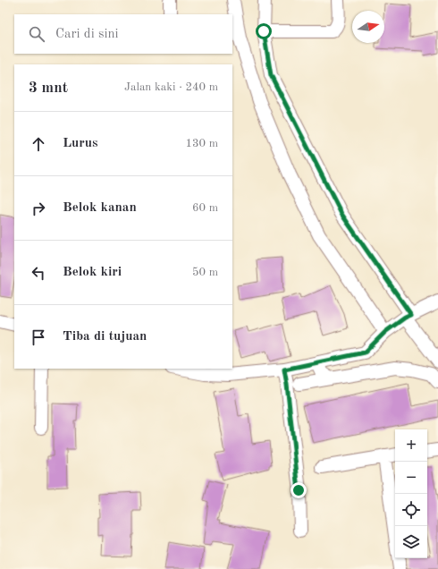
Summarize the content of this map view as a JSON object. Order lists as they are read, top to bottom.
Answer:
{
  "north": "right",
  "page": {
    "search": "Cari di sini",
    "heading": ["3 mnt", "Jalan kaki · 240 m"],
    "list": [
      ["Lurus", "130 m"],
      ["Belok kanan", "60 m"],
      ["Belok kiri", "50 m"],
      "Tiba di tujuan"
    ],
    "map_buttons": ["+", "−"]
  }
}
